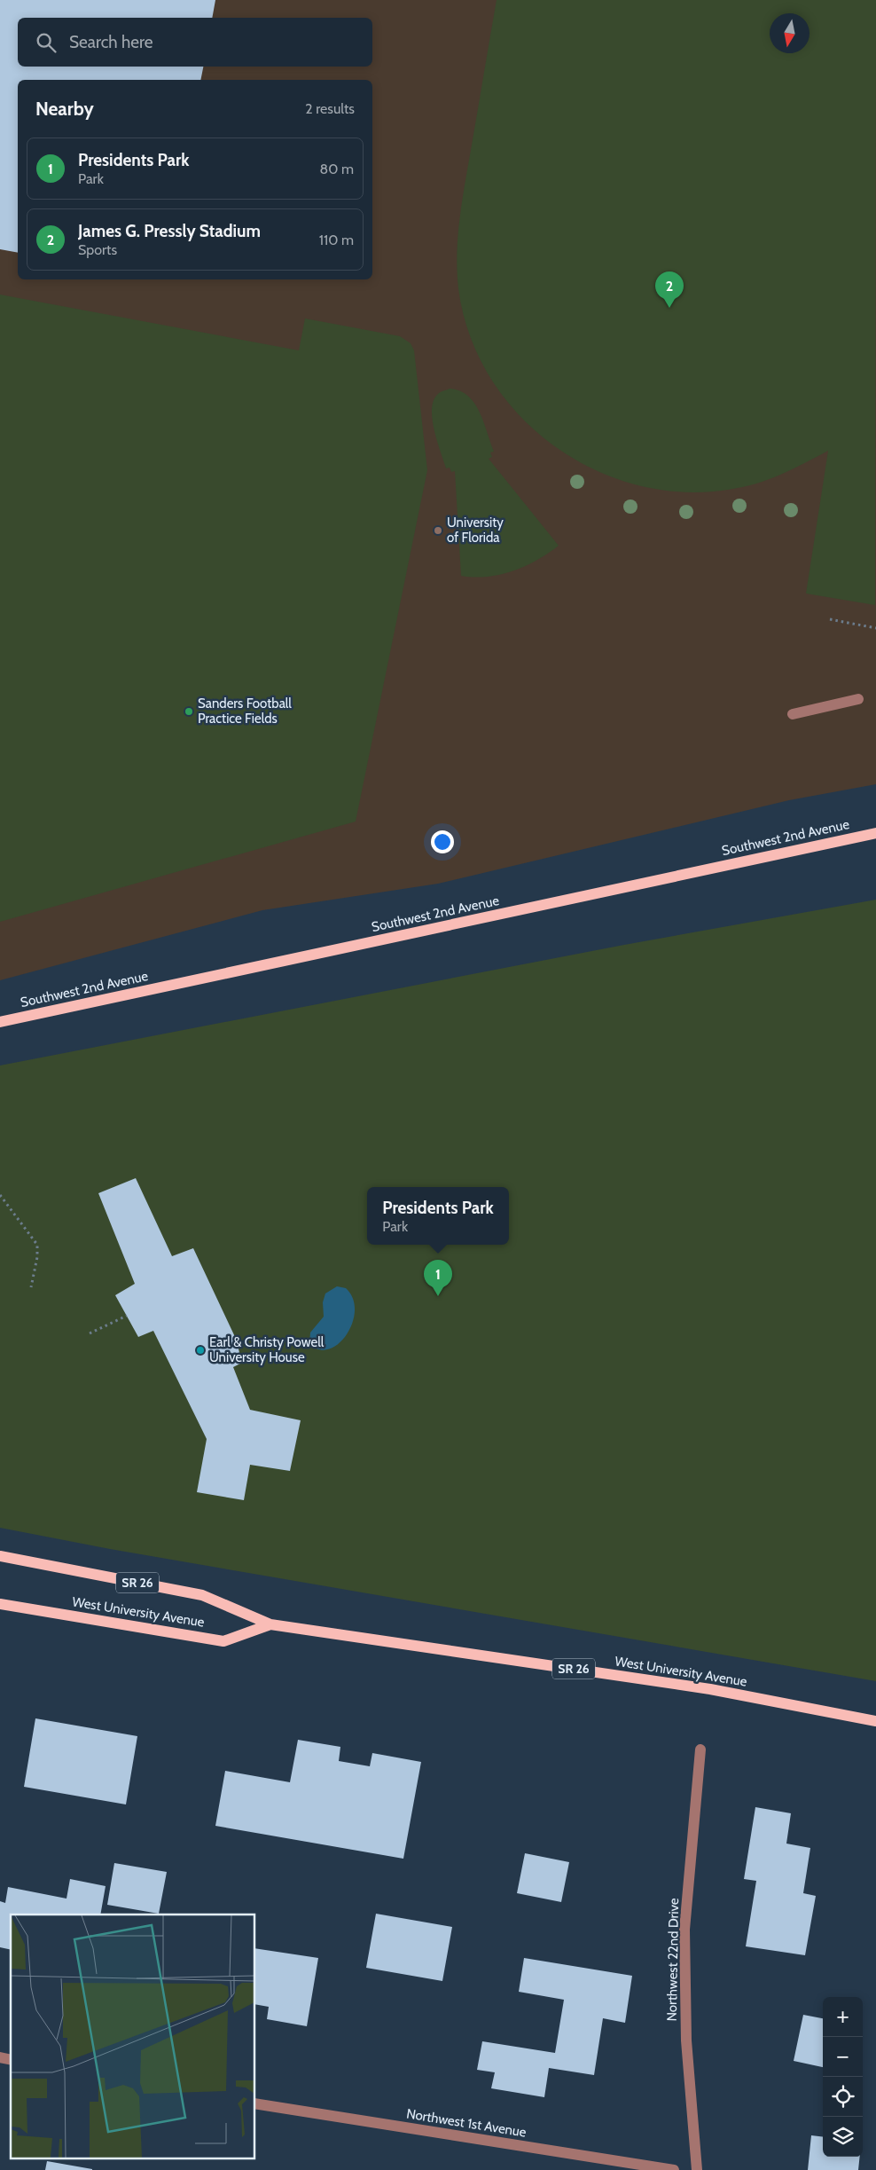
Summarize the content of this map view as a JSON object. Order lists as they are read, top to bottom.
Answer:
{
  "streets": {
    "main road": ["Southwest 2nd Avenue", "SR 26", "West University Avenue"],
    "street": ["Northwest 22nd Drive", "Northwest 1st Avenue"]
  },
  "places": ["University of Florida", "Sanders Football Practice Fields", "Earl & Christy Powell University House"],
  "north": "bottom",
  "page": {
    "search": "Search here",
    "heading": ["Nearby", "2 results"],
    "list": [
      {
        "mark": "1",
        "name": "Presidents Park",
        "note": "Park",
        "value": "80 m"
      },
      {
        "mark": "2",
        "name": "James G. Pressly Stadium",
        "note": "Sports",
        "value": "110 m"
      }
    ],
    "pins": ["2", "1"],
    "popup": ["Presidents Park", "Park"],
    "map_buttons": ["+", "−"]
  }
}
